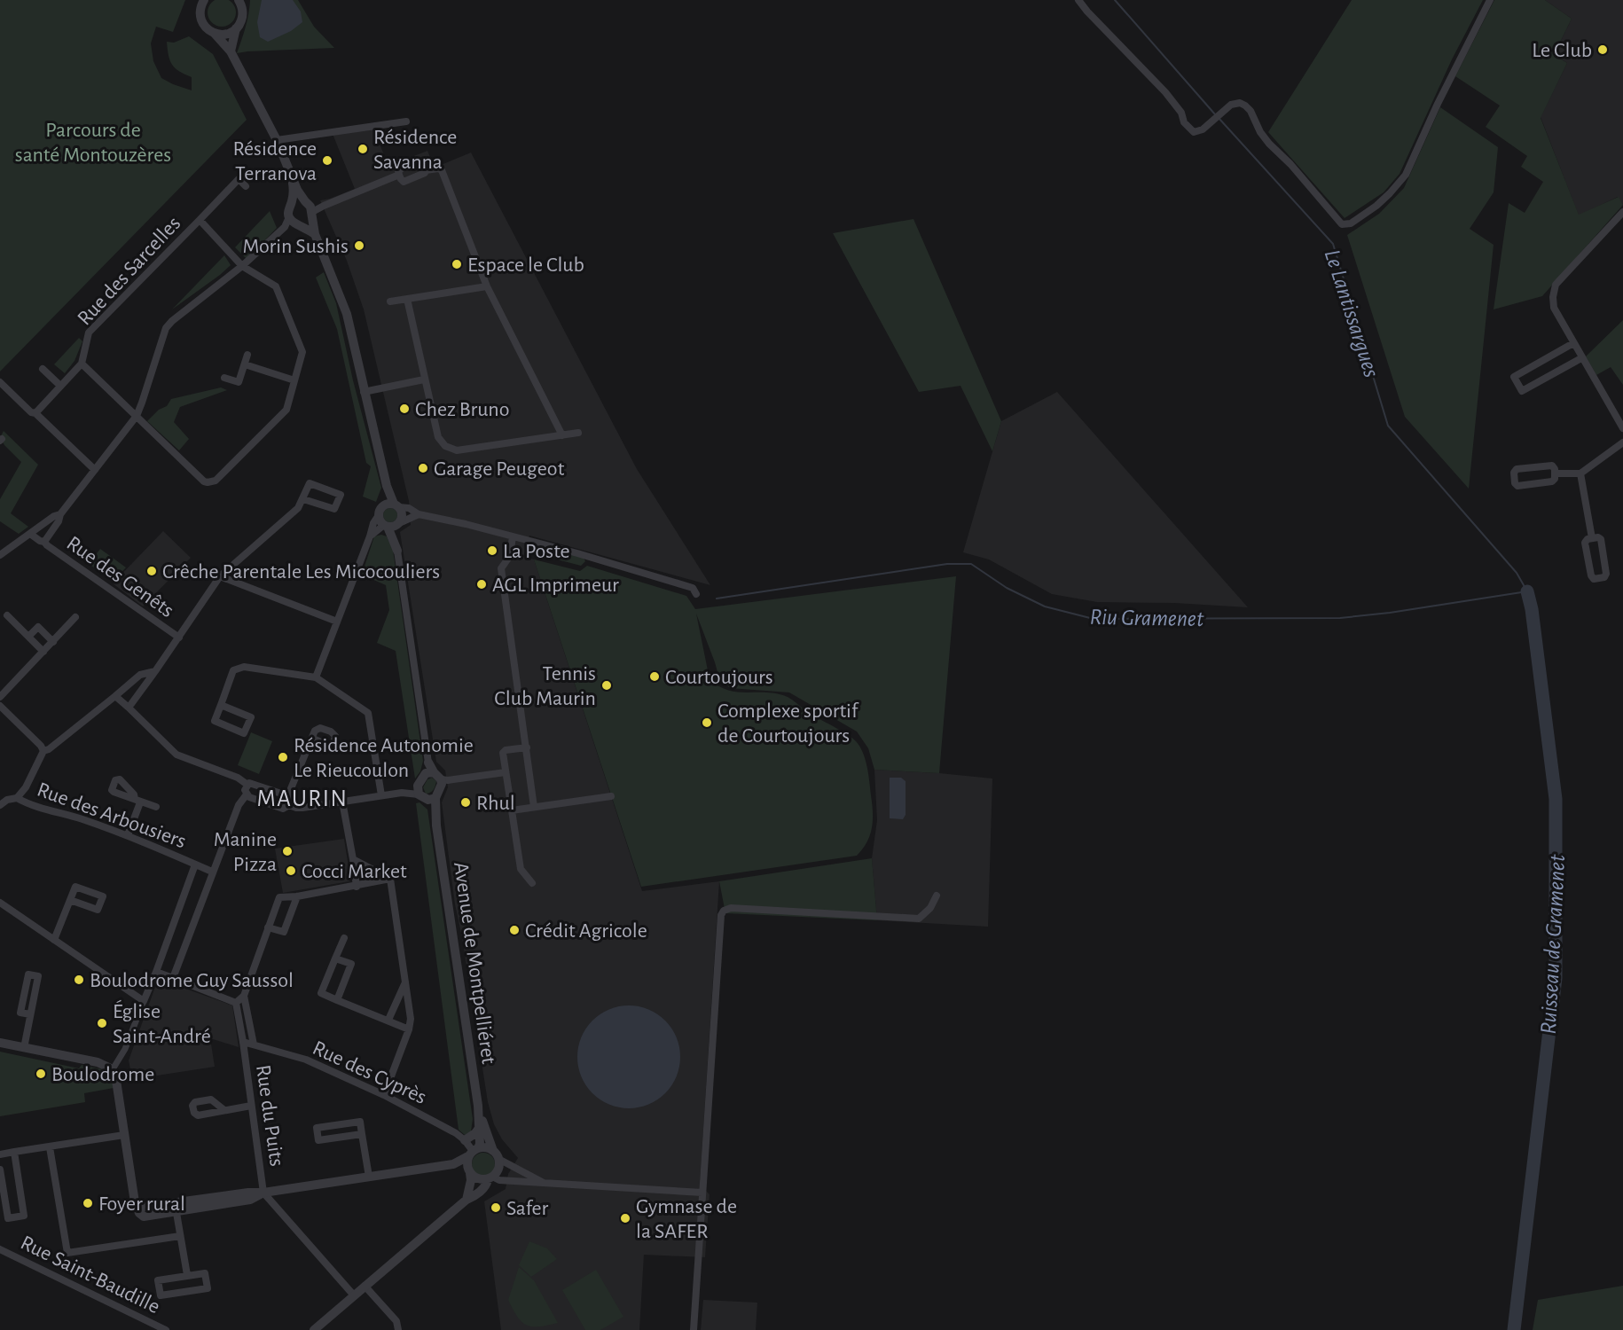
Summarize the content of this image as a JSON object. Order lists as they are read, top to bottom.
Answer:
{
  "streets": {
    "street": [
      "Rue des Sarcelles",
      "Rue des Genêts",
      "Rue des Arbousiers",
      "Avenue de Montpelliéret",
      "Rue des Cyprès",
      "Rue du Puits",
      "Rue Saint-Baudille"
    ]
  },
  "crossings": [
    ["Avenue de Montpelliéret", "Rue des Cyprès"],
    ["Rue des Cyprès", "Rue du Puits"]
  ],
  "districts": ["MAURIN"],
  "water": ["Le Lantissargues", "Riu Gramenet", "Ruisseau de Gramenet"],
  "parks": ["Parcours de santé Montouzères"],
  "places": [
    "Le Club",
    "Résidence Savanna",
    "Résidence Terranova",
    "Morin Sushis",
    "Espace le Club",
    "Chez Bruno",
    "Garage Peugeot",
    "La Poste",
    "Crêche Parentale Les Micocouliers",
    "AGL Imprimeur",
    "Courtoujours",
    "Tennis Club Maurin",
    "Complexe sportif de Courtoujours",
    "Résidence Autonomie Le Rieucoulon",
    "Rhul",
    "Manine Pizza",
    "Cocci Market",
    "Crédit Agricole",
    "Boulodrome Guy Saussol",
    "Église Saint-André",
    "Boulodrome",
    "Foyer rural",
    "Safer",
    "Gymnase de la SAFER"
  ]
}
